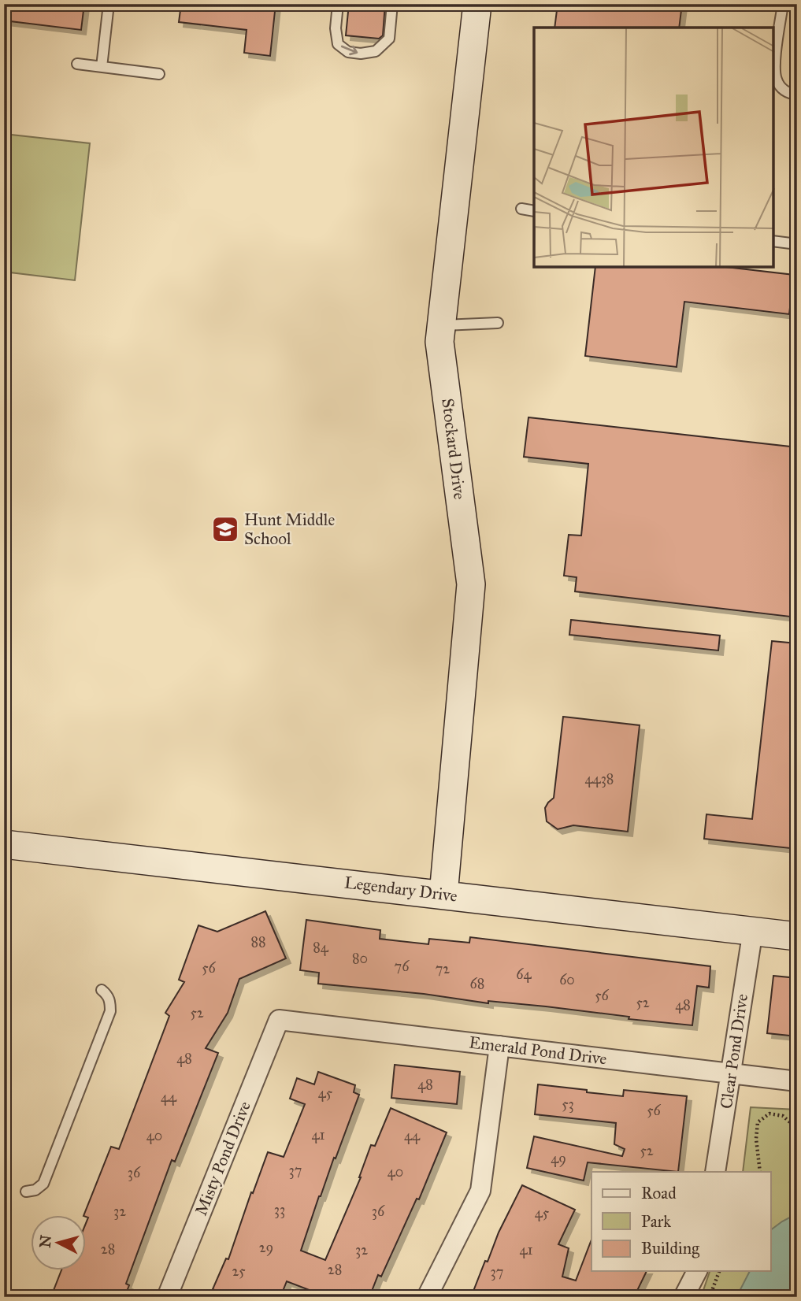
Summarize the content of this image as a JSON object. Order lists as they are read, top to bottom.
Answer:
{
  "streets": {
    "street": [
      "Stockard Drive",
      "Legendary Drive",
      "Emerald Pond Drive",
      "Clear Pond Drive",
      "Misty Pond Drive"
    ]
  },
  "crossings": [
    ["Stockard Drive", "Legendary Drive"],
    ["Legendary Drive", "Clear Pond Drive"],
    ["Emerald Pond Drive", "Clear Pond Drive"],
    ["Emerald Pond Drive", "Misty Pond Drive"]
  ],
  "places": {
    "school or university": ["Hunt Middle School"]
  },
  "house_numbers": [
    "4438",
    "88",
    "84",
    "80",
    "76",
    "56",
    "72",
    "64",
    "60",
    "68",
    "56",
    "52",
    "48",
    "52",
    "48",
    "48",
    "45",
    "44",
    "53",
    "56",
    "41",
    "40",
    "44",
    "52",
    "49",
    "37",
    "40",
    "36",
    "33",
    "32",
    "36",
    "45",
    "29",
    "28",
    "32",
    "41",
    "28",
    "25",
    "37"
  ],
  "legend": ["Road", "Park", "Building"],
  "north": "left"
}
